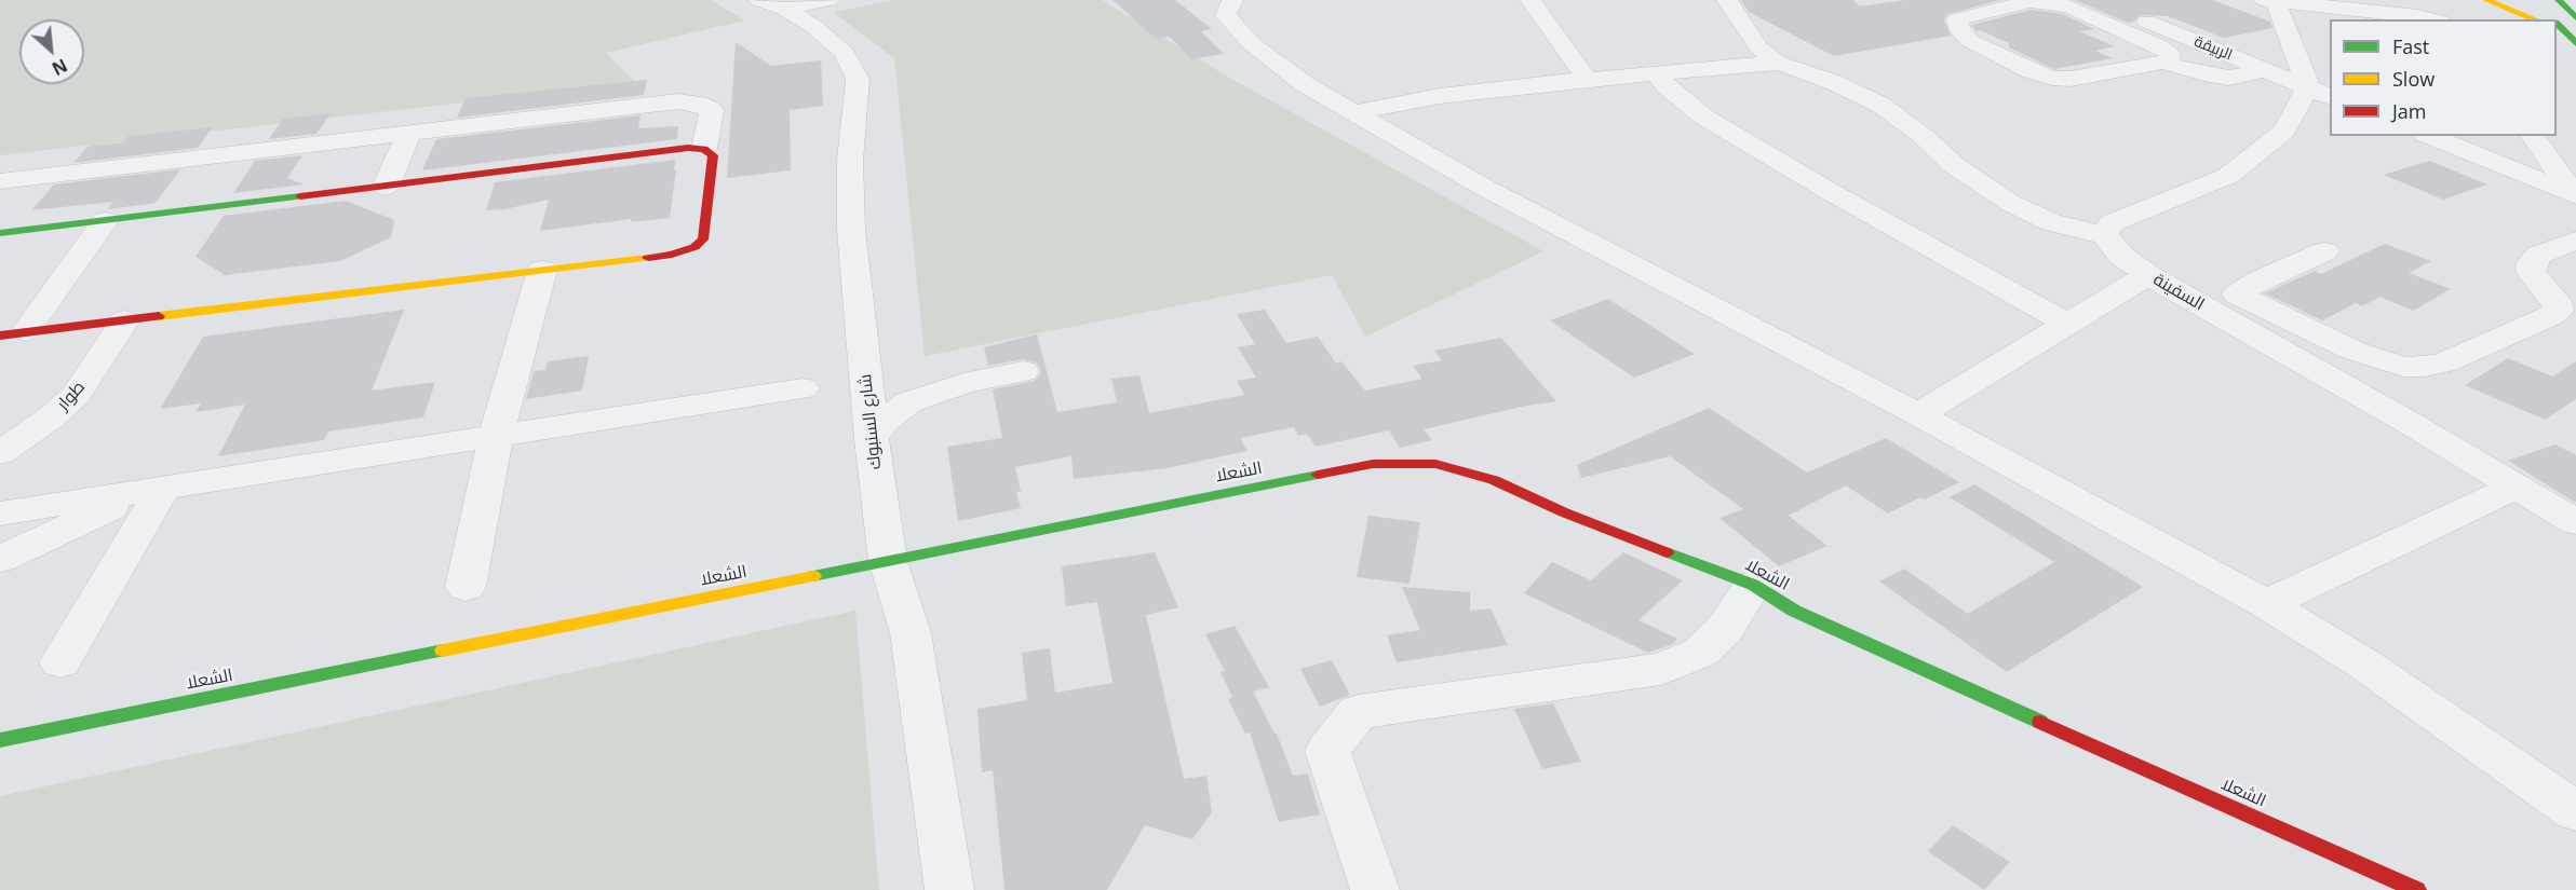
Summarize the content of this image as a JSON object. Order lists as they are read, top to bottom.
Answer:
{
  "streets": {
    "main road": ["الشعلا"],
    "street": [
      "الربيقة",
      "السفينة",
      "طوار",
      "شارع السنبوك"
    ]
  },
  "crossings": [
    ["شارع السنبوك", "الشعلا"]
  ],
  "legend": ["Fast", "Slow", "Jam"],
  "north": "bottom right"
}
